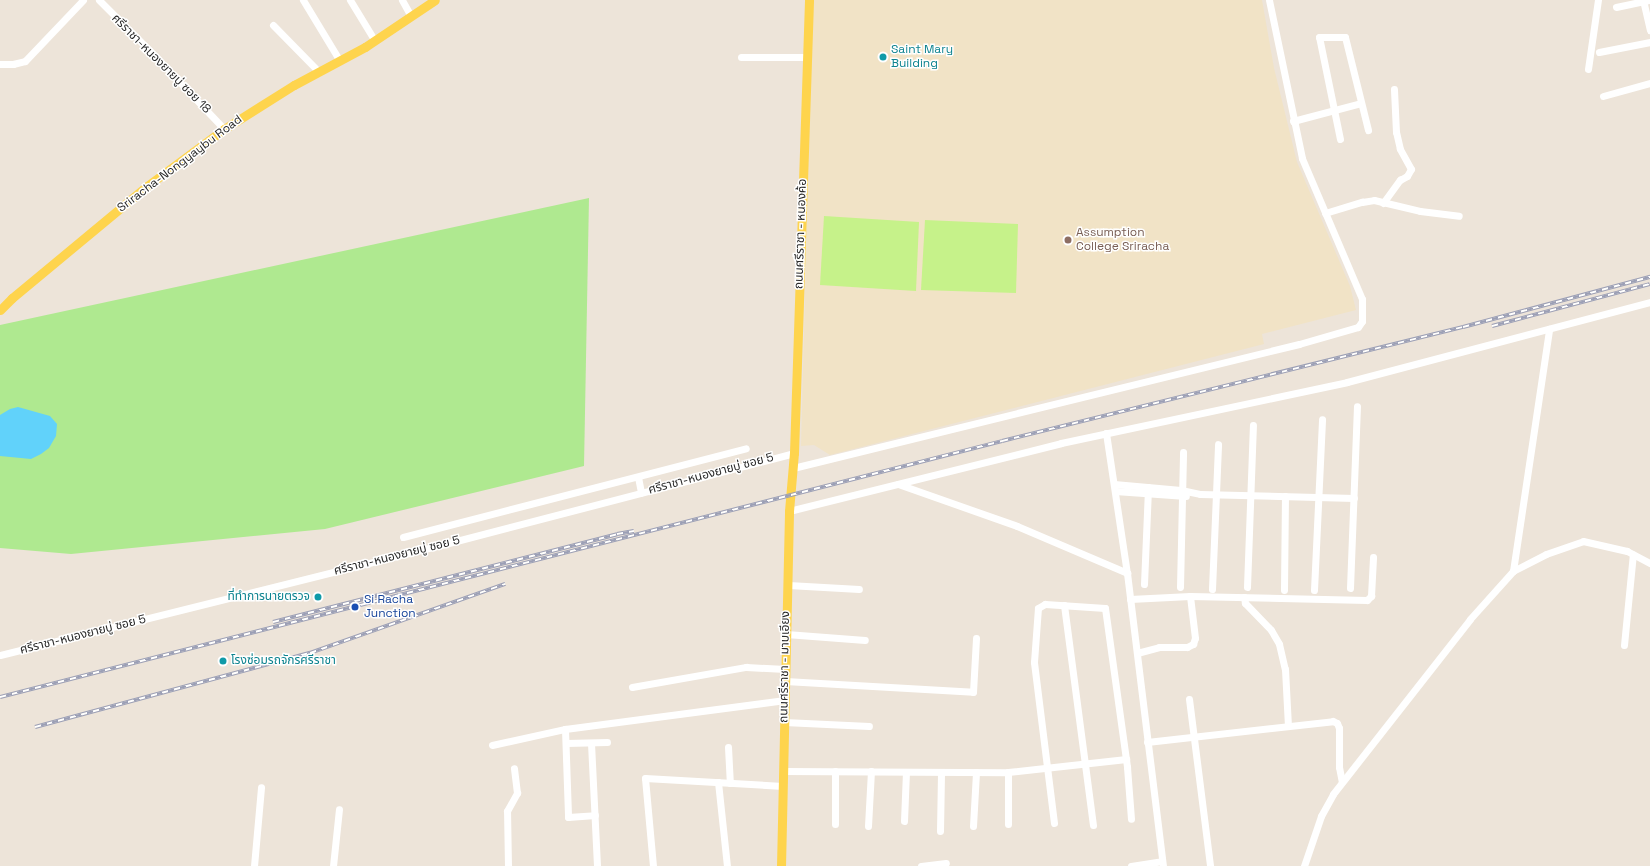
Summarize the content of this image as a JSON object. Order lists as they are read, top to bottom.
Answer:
{
  "streets": {
    "main road": ["Sriracha-Nongyaybu Road", "ถนนศรีราชา - หนองค้อ", "ถนนศรีราชา - มาบเอียง"],
    "street": ["ศรีราชา-หนองยายบู่ ซอย 18", "ศรีราชา-หนองยายบู่ ซอย 5"]
  },
  "crossings": [
    ["ศรีราชา-หนองยายบู่ ซอย 18", "Sriracha-Nongyaybu Road"],
    ["ถนนศรีราชา - หนองค้อ", "ศรีราชา-หนองยายบู่ ซอย 5"],
    ["ถนนศรีราชา - หนองค้อ", "ถนนศรีราชา - มาบเอียง"]
  ],
  "places": [
    "Saint Mary Building",
    "Assumption College Sriracha",
    "ที่ทำการนายตรวจ",
    "Si Racha Junction",
    "โรงซ่อมรถจักรศรีราชา"
  ]
}
